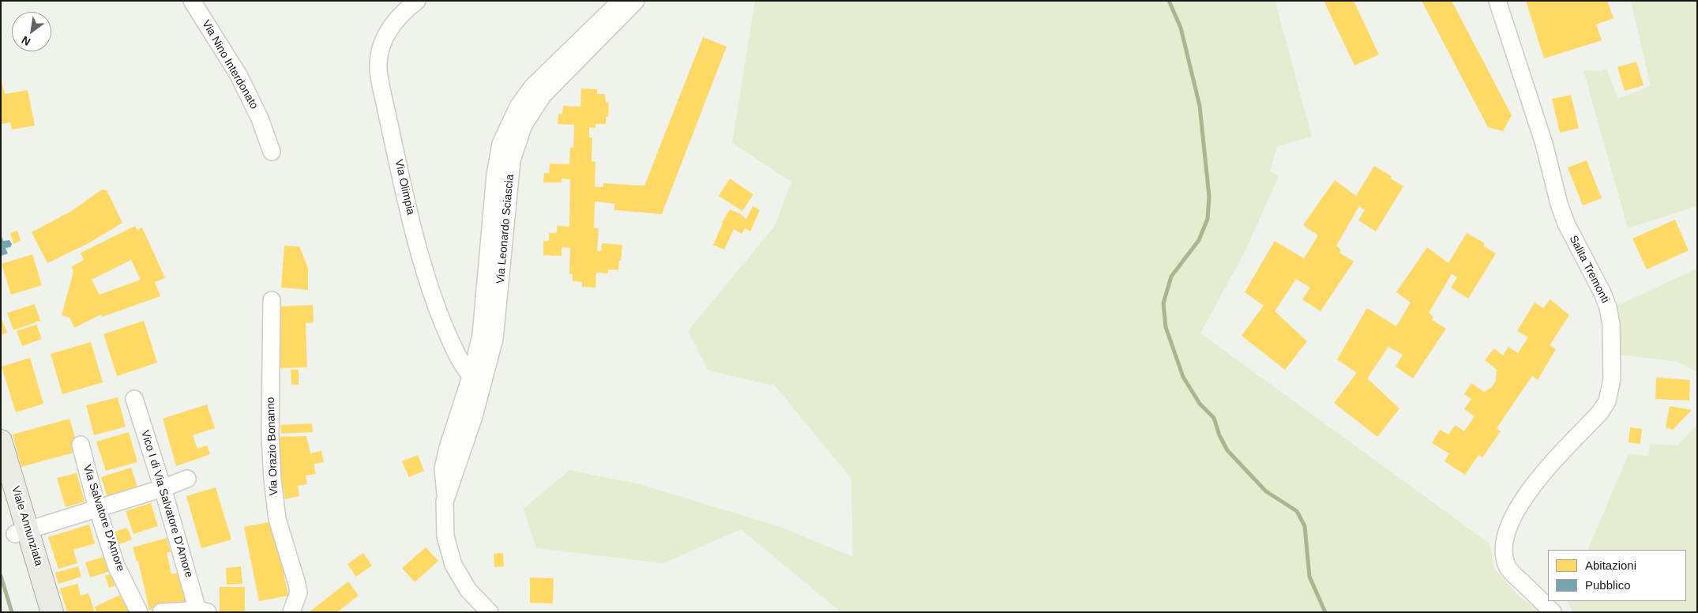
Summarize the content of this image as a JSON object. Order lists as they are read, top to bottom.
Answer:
{
  "streets": {
    "main road": ["Viale Annunziata"],
    "street": [
      "Via Nino Interdonato",
      "Via Olimpia",
      "Via Leonardo Sciascia",
      "Salita Tremonti",
      "Via Orazio Bonanno",
      "Vico I di Via Salvatore D'Amore",
      "Via Salvatore D'Amore"
    ]
  },
  "crossings": [
    ["Via Olimpia", "Via Leonardo Sciascia"]
  ],
  "legend": ["Abitazioni", "Pubblico"],
  "north": "bottom left"
}
